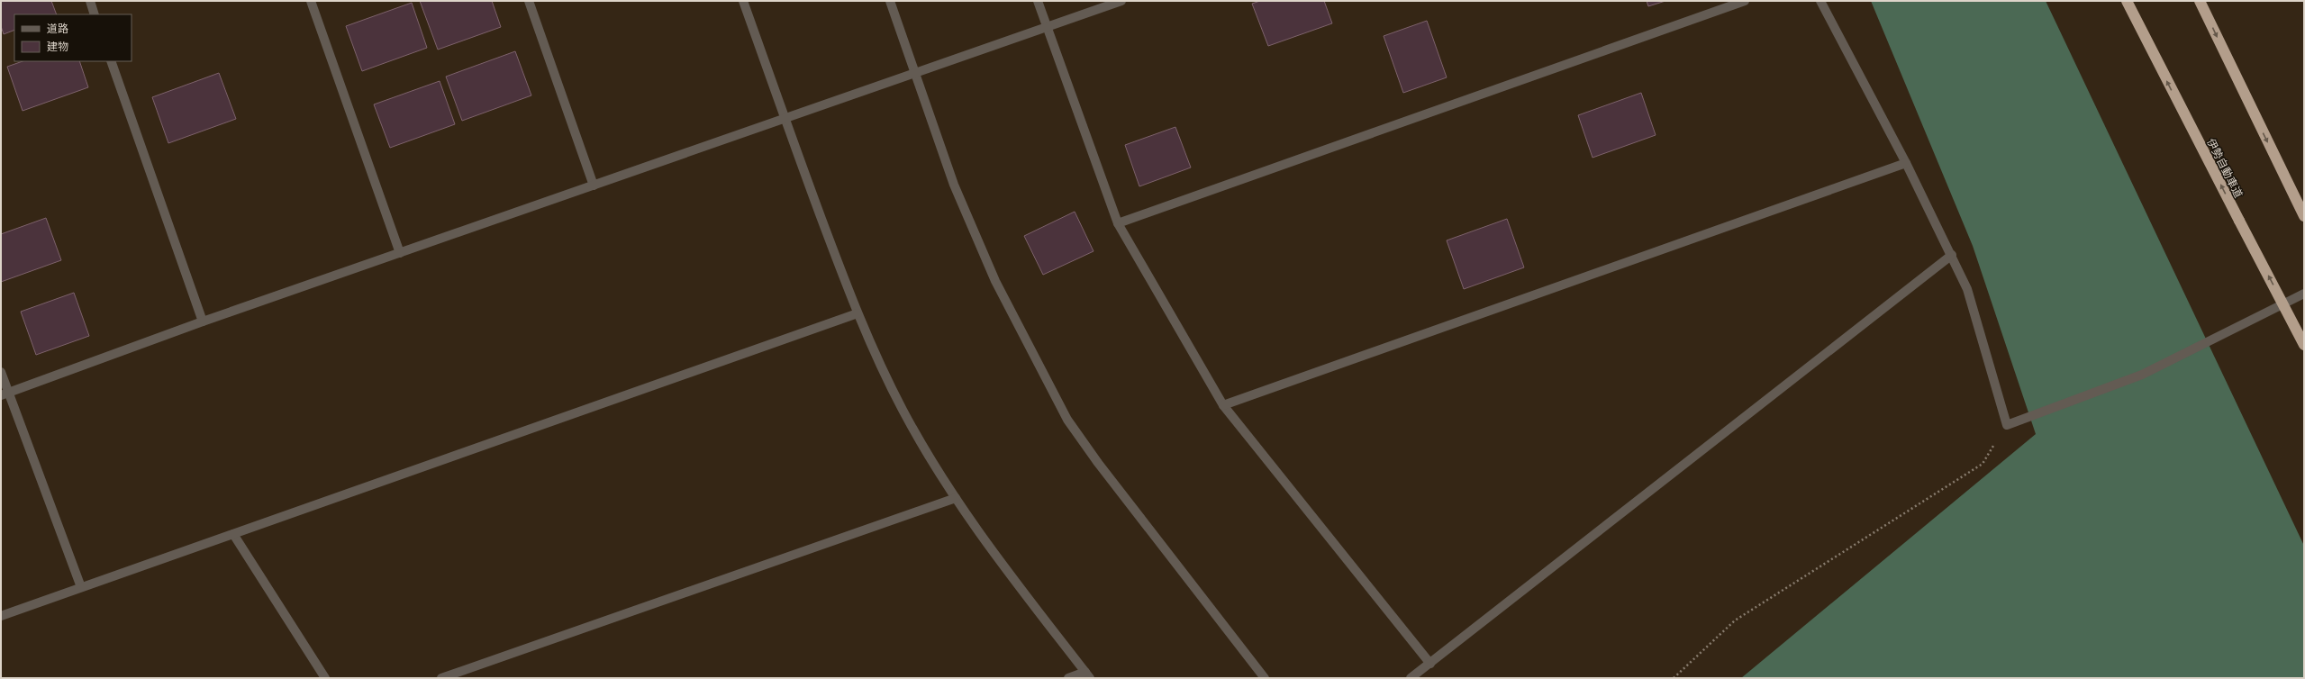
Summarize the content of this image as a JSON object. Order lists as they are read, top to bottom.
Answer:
{
  "streets": {
    "highway": ["伊勢自動車道"]
  },
  "legend": ["道路", "建物"]
}
